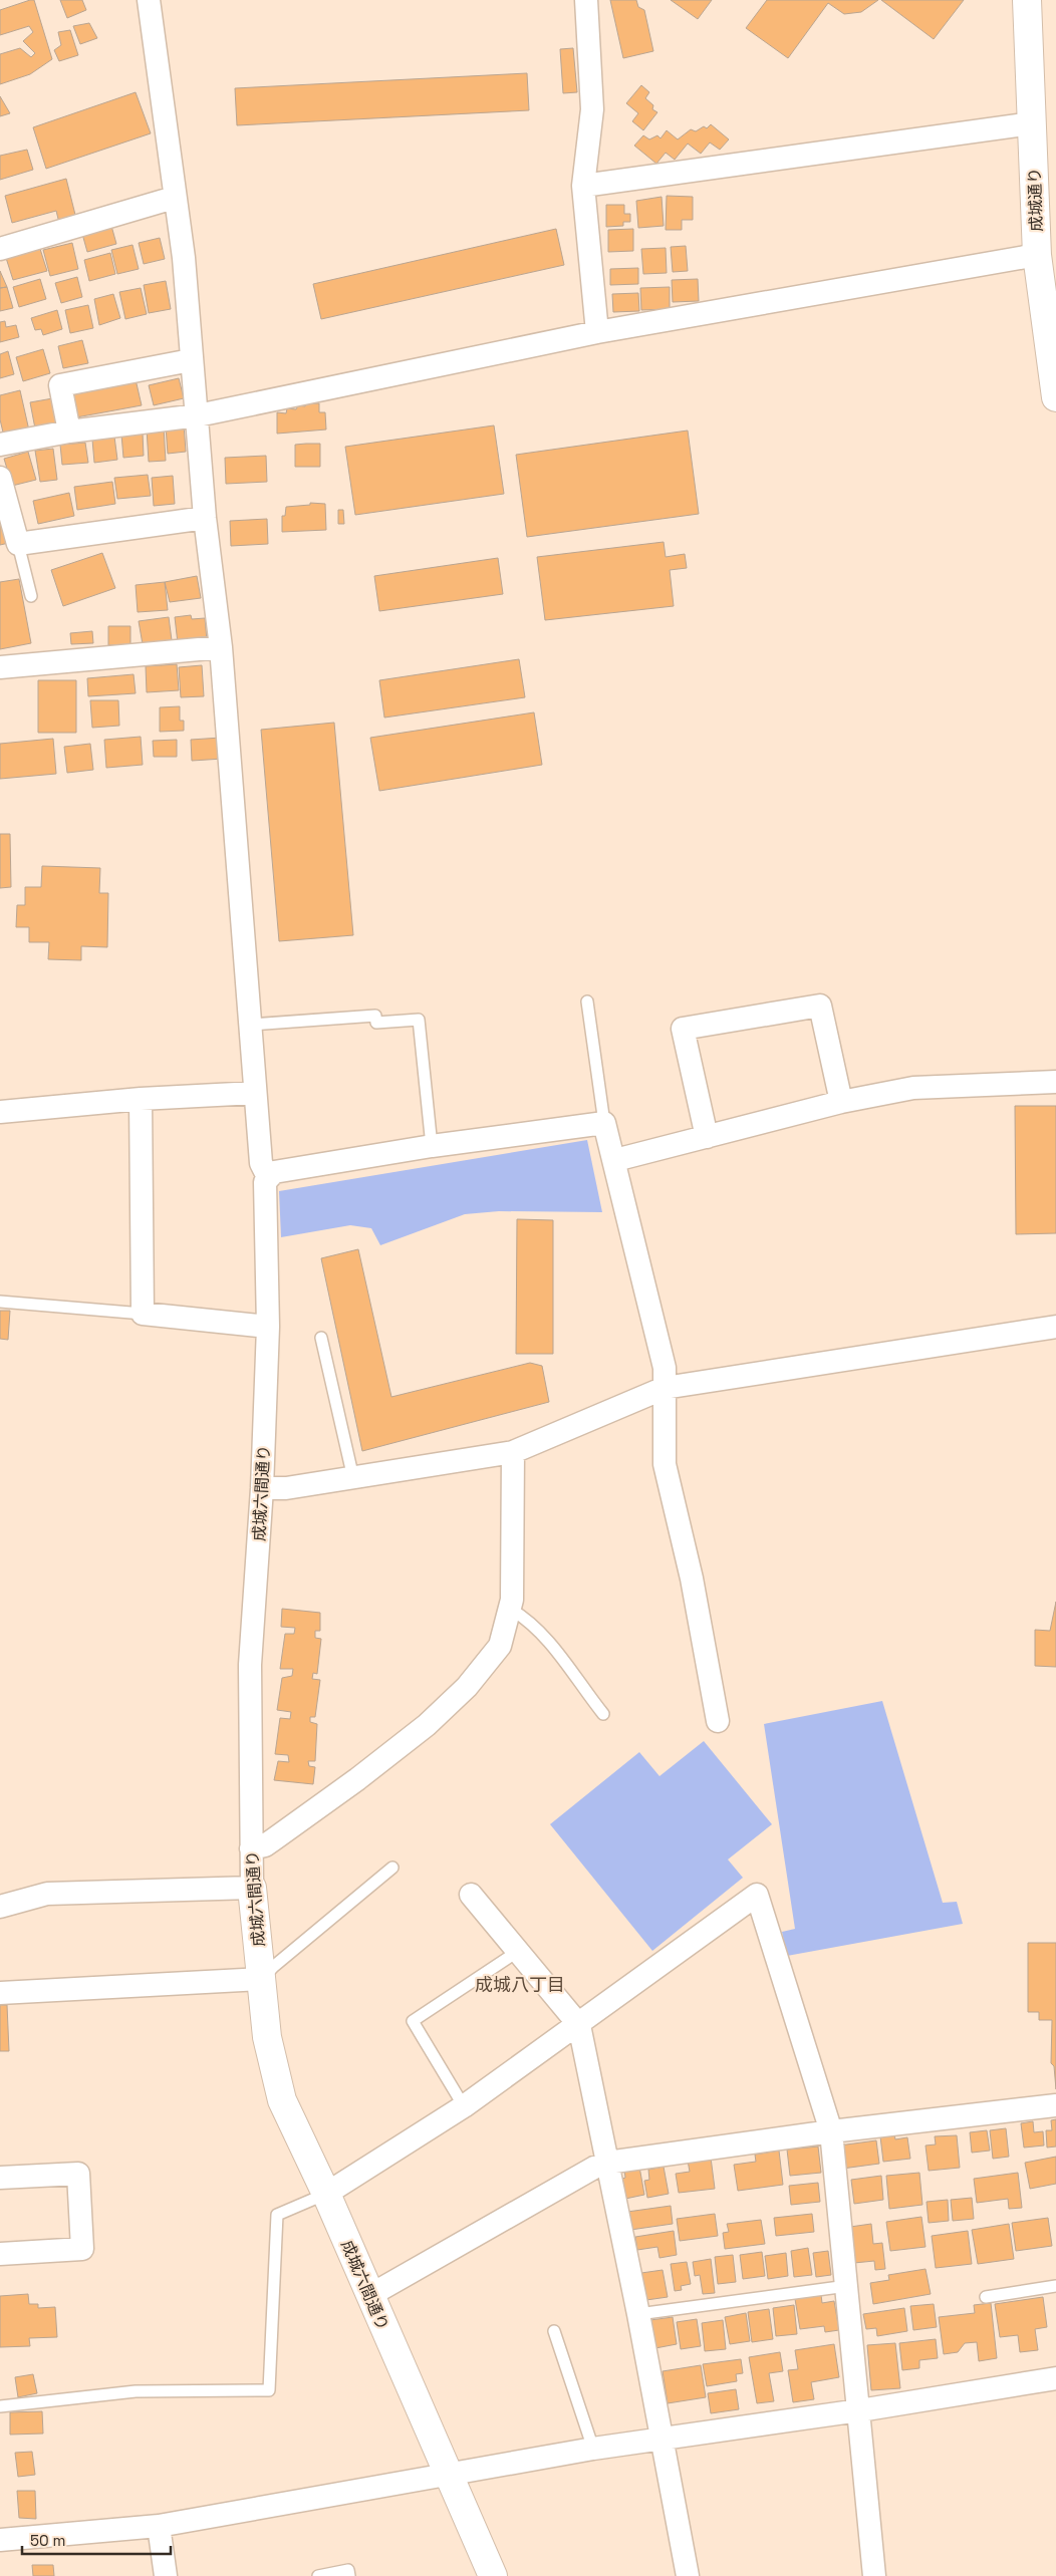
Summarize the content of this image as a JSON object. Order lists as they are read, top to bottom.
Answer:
{
  "streets": {
    "street": ["成城通り", "成城六間通り"]
  },
  "districts": ["成城八丁目"],
  "scale_bar": "50 m"
}
